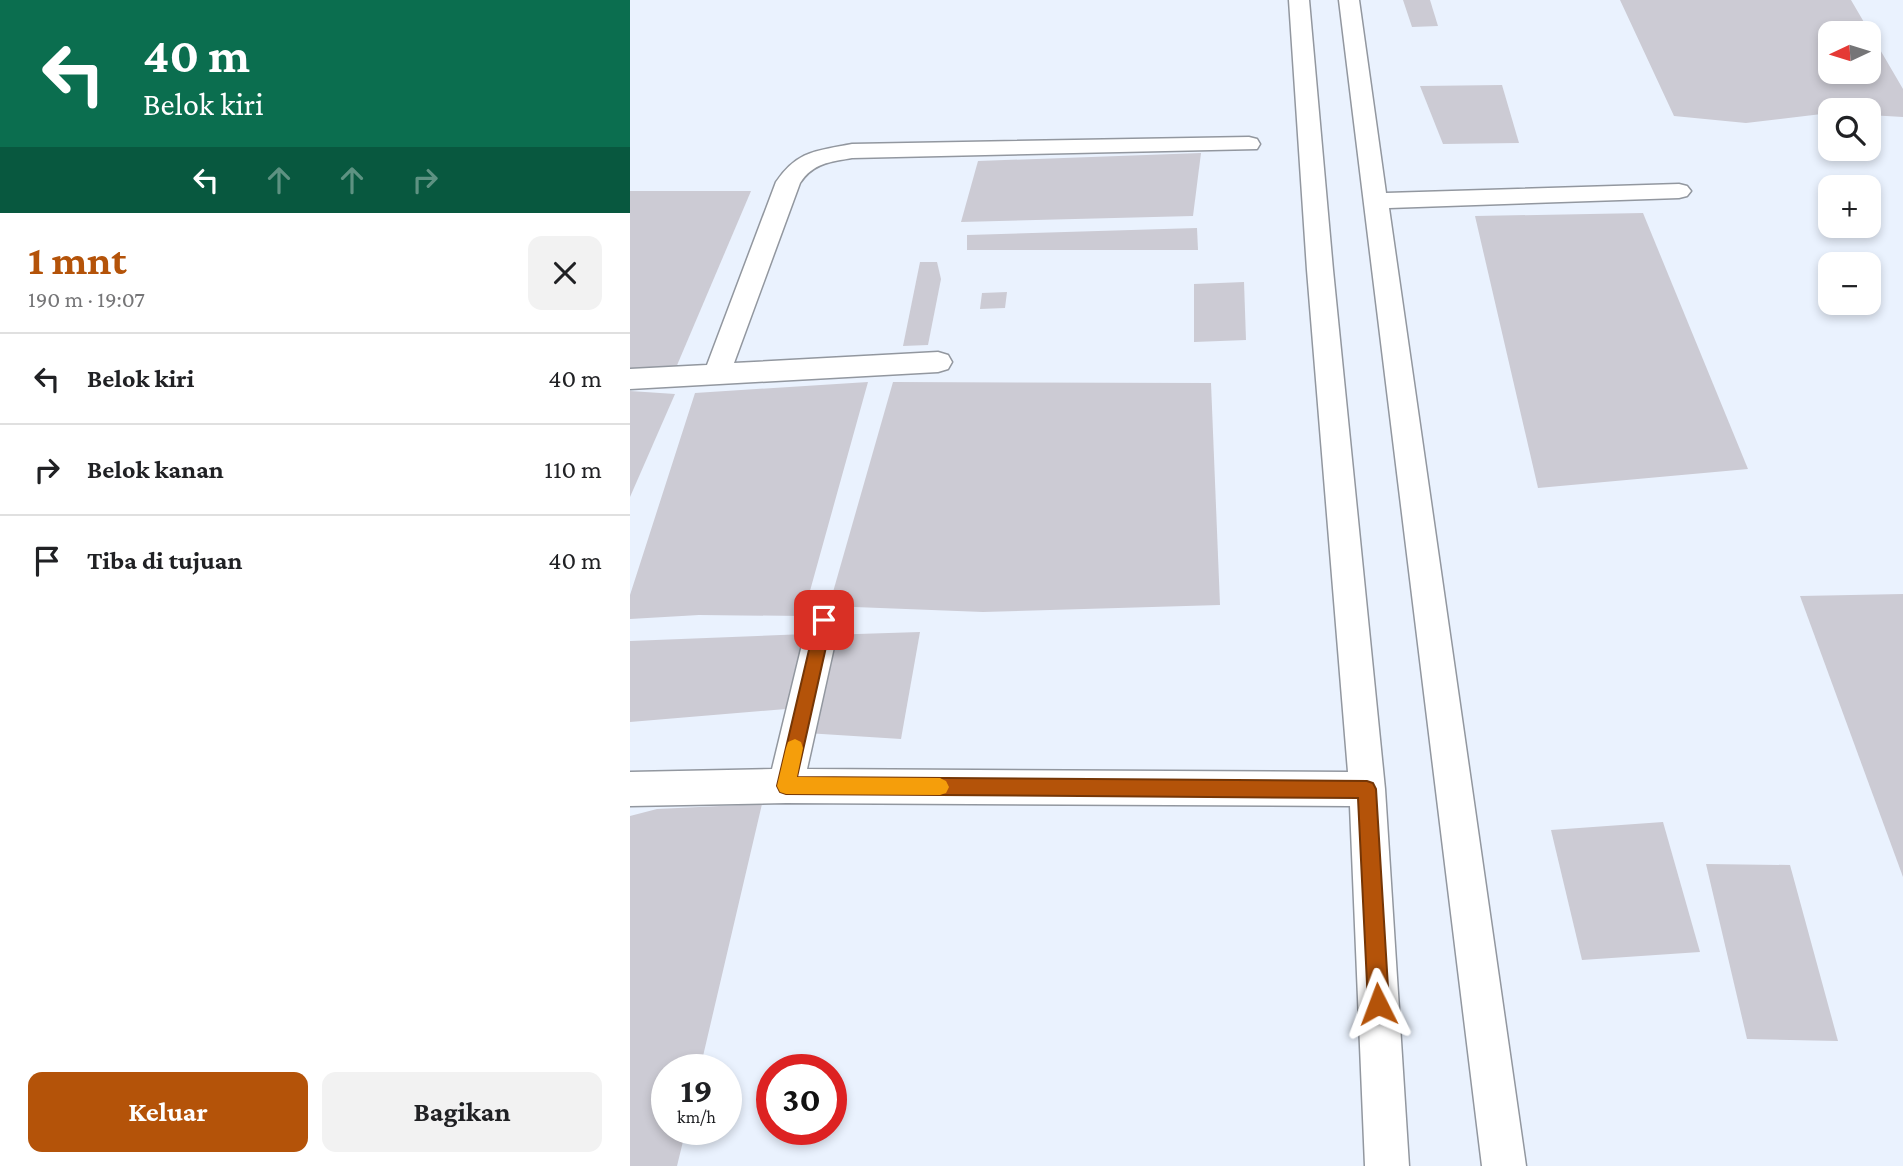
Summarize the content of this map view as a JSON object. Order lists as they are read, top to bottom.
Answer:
{
  "north": "left",
  "page": {
    "turn": ["40 m", "Belok kiri"],
    "map_buttons": ["+", "−"],
    "heading": ["1 mnt", "190 m · 19:07"],
    "list": [
      {
        "name": "Belok kiri",
        "value": "40 m"
      },
      {
        "name": "Belok kanan",
        "value": "110 m"
      },
      {
        "name": "Tiba di tujuan",
        "value": "40 m"
      }
    ],
    "speed": "19 km/h",
    "limit": "30",
    "buttons": ["Keluar", "Bagikan"]
  }
}
